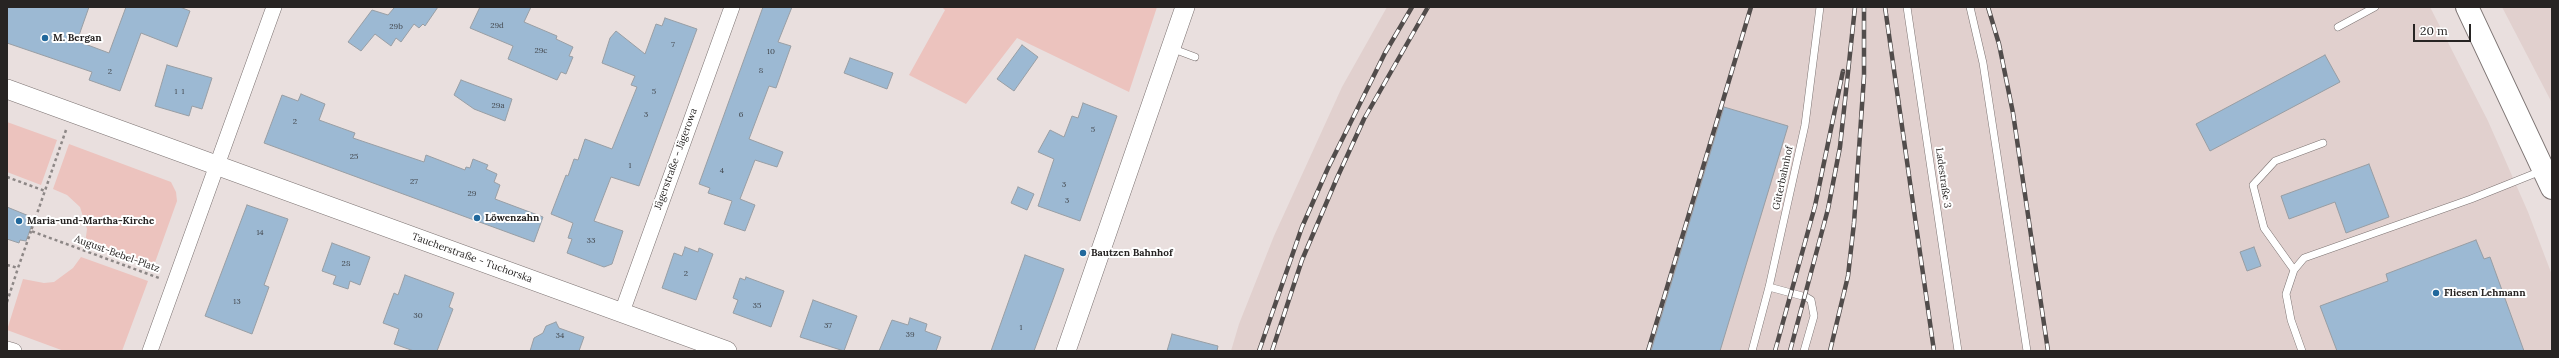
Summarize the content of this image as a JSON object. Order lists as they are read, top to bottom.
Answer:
{
  "streets": {
    "street": ["Jägerstraße - Jägerowa", "Taucherstraße - Tuchorska"],
    "lane": ["Güterbahnhof", "Ladestraße 3"],
    "path": ["August-Bebel-Platz"]
  },
  "crossings": [
    ["Jägerstraße - Jägerowa", "Taucherstraße - Tuchorska"]
  ],
  "places": [
    "M. Bergan",
    "Löwenzahn",
    "Maria-und-Martha-Kirche",
    "Bautzen Bahnhof",
    "Fliesen Lehmann"
  ],
  "house_numbers": [
    "29d",
    "29b",
    "7",
    "29c",
    "10",
    "8",
    "2",
    "1",
    "1",
    "5",
    "29a",
    "3",
    "6",
    "2",
    "5",
    "25",
    "1",
    "4",
    "27",
    "3",
    "29",
    "3",
    "14",
    "33",
    "28",
    "2",
    "13",
    "35",
    "30",
    "37",
    "1",
    "39",
    "34"
  ],
  "scale_bar": "20 m"
}
